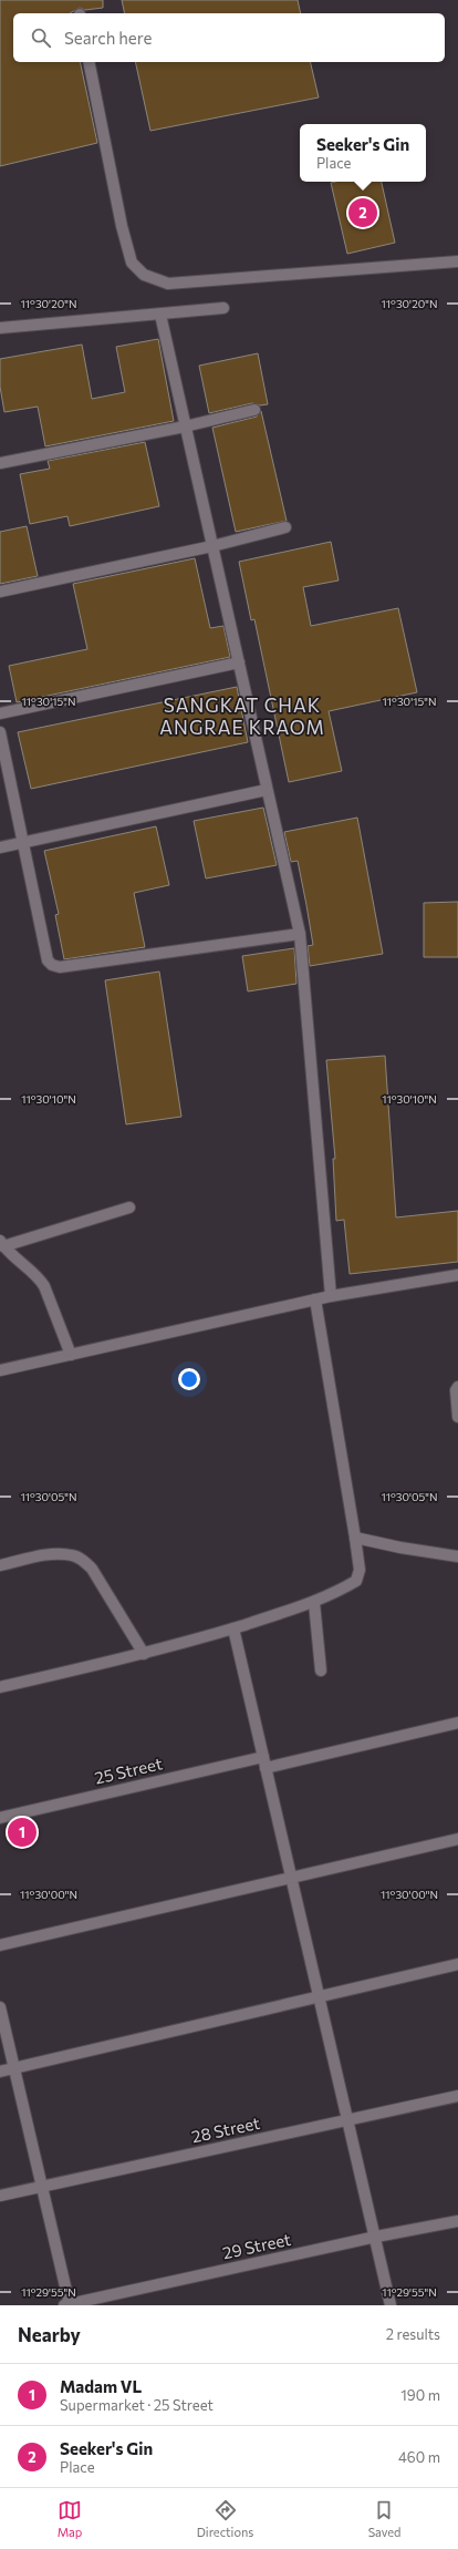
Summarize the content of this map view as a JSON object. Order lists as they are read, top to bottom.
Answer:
{
  "streets": {
    "street": ["25 Street", "28 Street", "29 Street"]
  },
  "districts": ["SANGKAT CHAK ANGRAE KRAOM"],
  "page": {
    "search": "Search here",
    "popup": ["Seeker's Gin", "Place"],
    "pins": ["2", "1"],
    "heading": ["Nearby", "2 results"],
    "list": [
      {
        "mark": "1",
        "name": "Madam VL",
        "note": "Supermarket · 25 Street",
        "value": "190 m"
      },
      {
        "mark": "2",
        "name": "Seeker's Gin",
        "note": "Place",
        "value": "460 m"
      }
    ],
    "nav": ["Map", "Directions", "Saved"]
  },
  "coordinates": [
    "11°30'20\"N",
    "11°30'15\"N",
    "11°30'10\"N",
    "11°30'05\"N",
    "11°30'00\"N",
    "11°29'55\"N"
  ]
}
